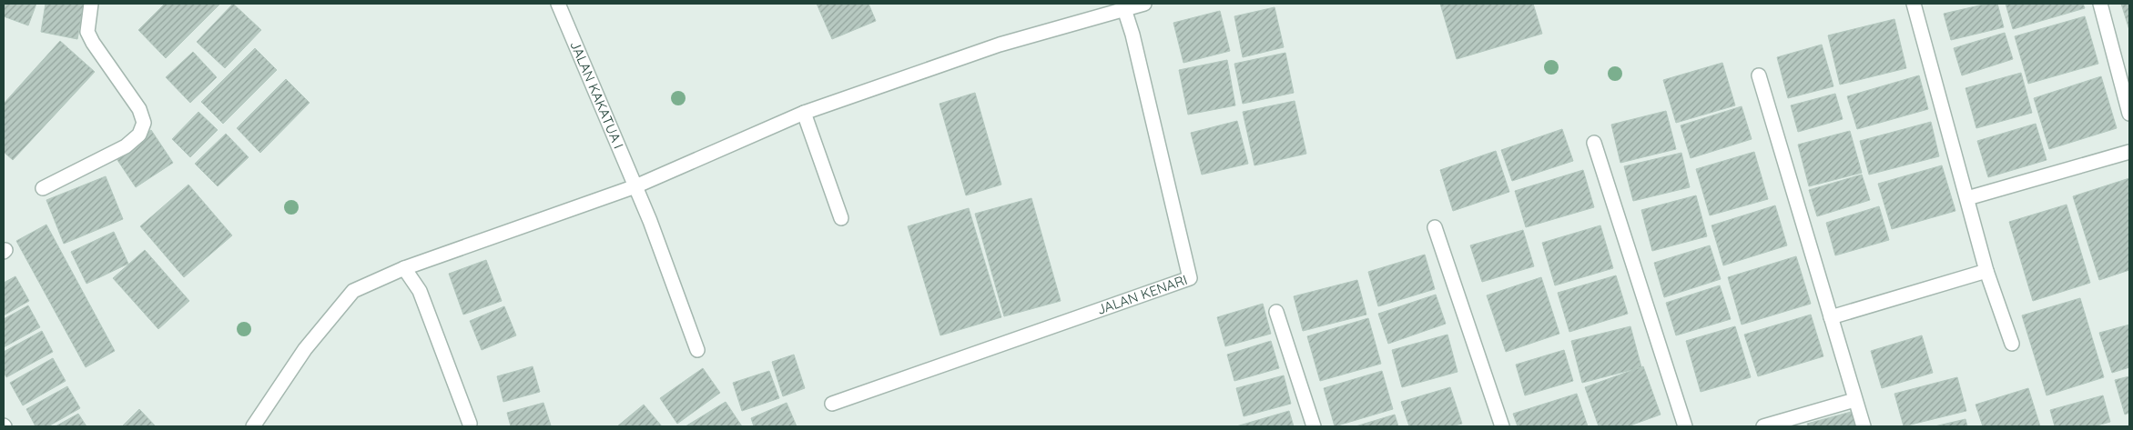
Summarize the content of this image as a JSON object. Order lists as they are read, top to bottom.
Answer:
{
  "streets": {
    "street": ["JALAN KAKATUA I", "JALAN KENARI"]
  }
}
